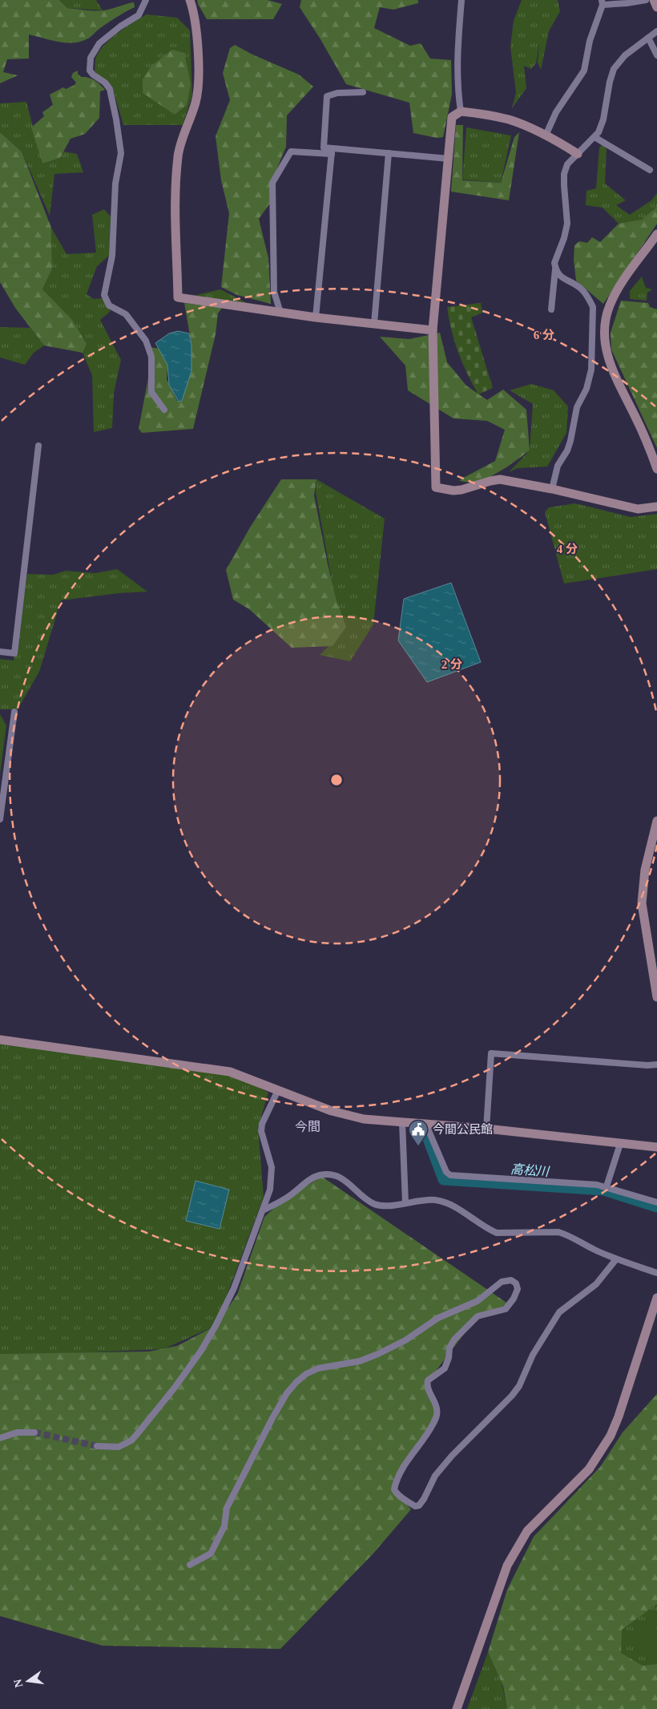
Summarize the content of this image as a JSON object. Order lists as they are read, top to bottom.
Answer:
{
  "districts": ["今間"],
  "water": ["高松川"],
  "places": {
    "public building": ["今間公民館"]
  },
  "north": "left",
  "rings": ["6 分", "4 分", "2 分"]
}
